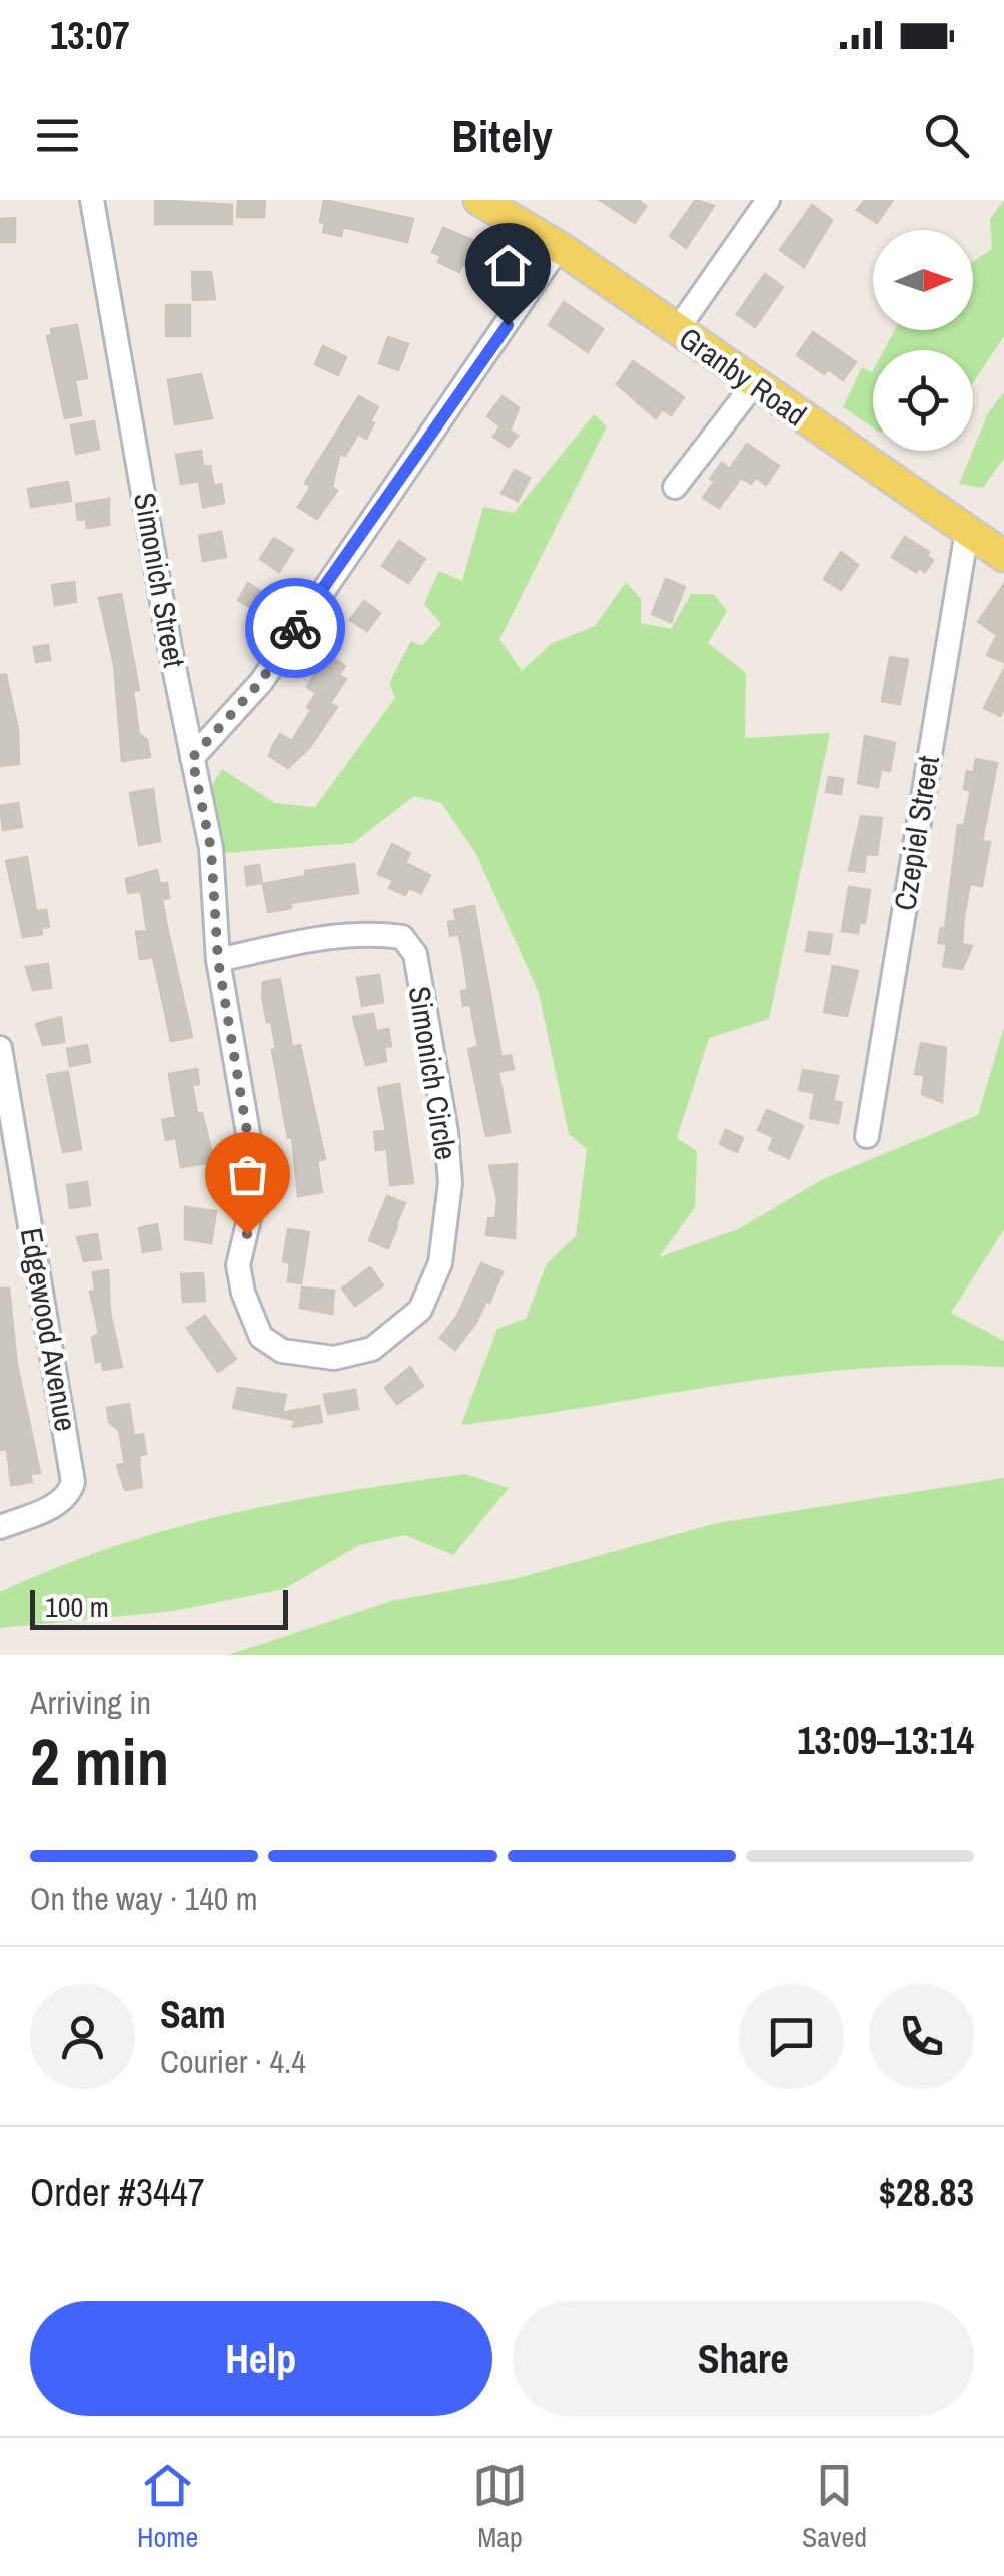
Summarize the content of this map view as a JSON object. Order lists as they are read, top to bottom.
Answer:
{
  "streets": {
    "main road": ["Granby Road"],
    "street": [
      "Simonich Street",
      "Czepiel Street",
      "Simonich Circle",
      "Edgewood Avenue"
    ]
  },
  "crossings": [
    ["Granby Road", "Czepiel Street"],
    ["Simonich Street", "Simonich Circle"]
  ],
  "scale_bar": "100 m",
  "north": "right",
  "page": {
    "status": "13:07",
    "header": "Bitely",
    "scale": "100 m",
    "heading": ["2 min", "Arriving in", "13:09–13:14"],
    "panel": [
      "Sam",
      "Courier · 4.4",
      "Order #3447",
      "$28.83"
    ],
    "bar": "On the way · 140 m",
    "buttons": ["Help", "Share"],
    "tabs": ["Home", "Map", "Saved"]
  }
}
